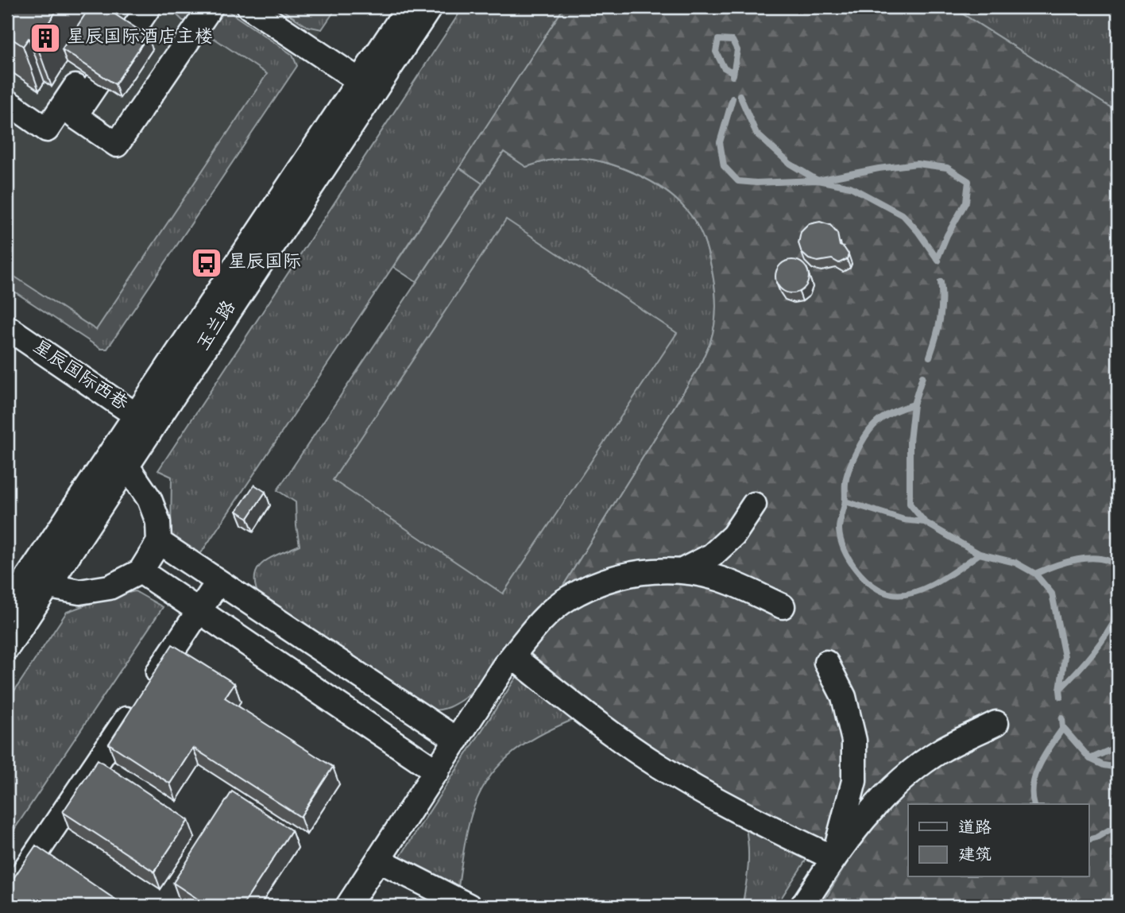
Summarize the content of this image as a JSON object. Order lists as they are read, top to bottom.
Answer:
{
  "streets": {
    "street": ["玉兰路", "星辰国际西巷"]
  },
  "crossings": [
    ["玉兰路", "星辰国际西巷"]
  ],
  "places": {
    "building": ["星辰国际酒店主楼"],
    "bus stop": ["星辰国际"]
  },
  "legend": ["道路", "建筑"]
}
